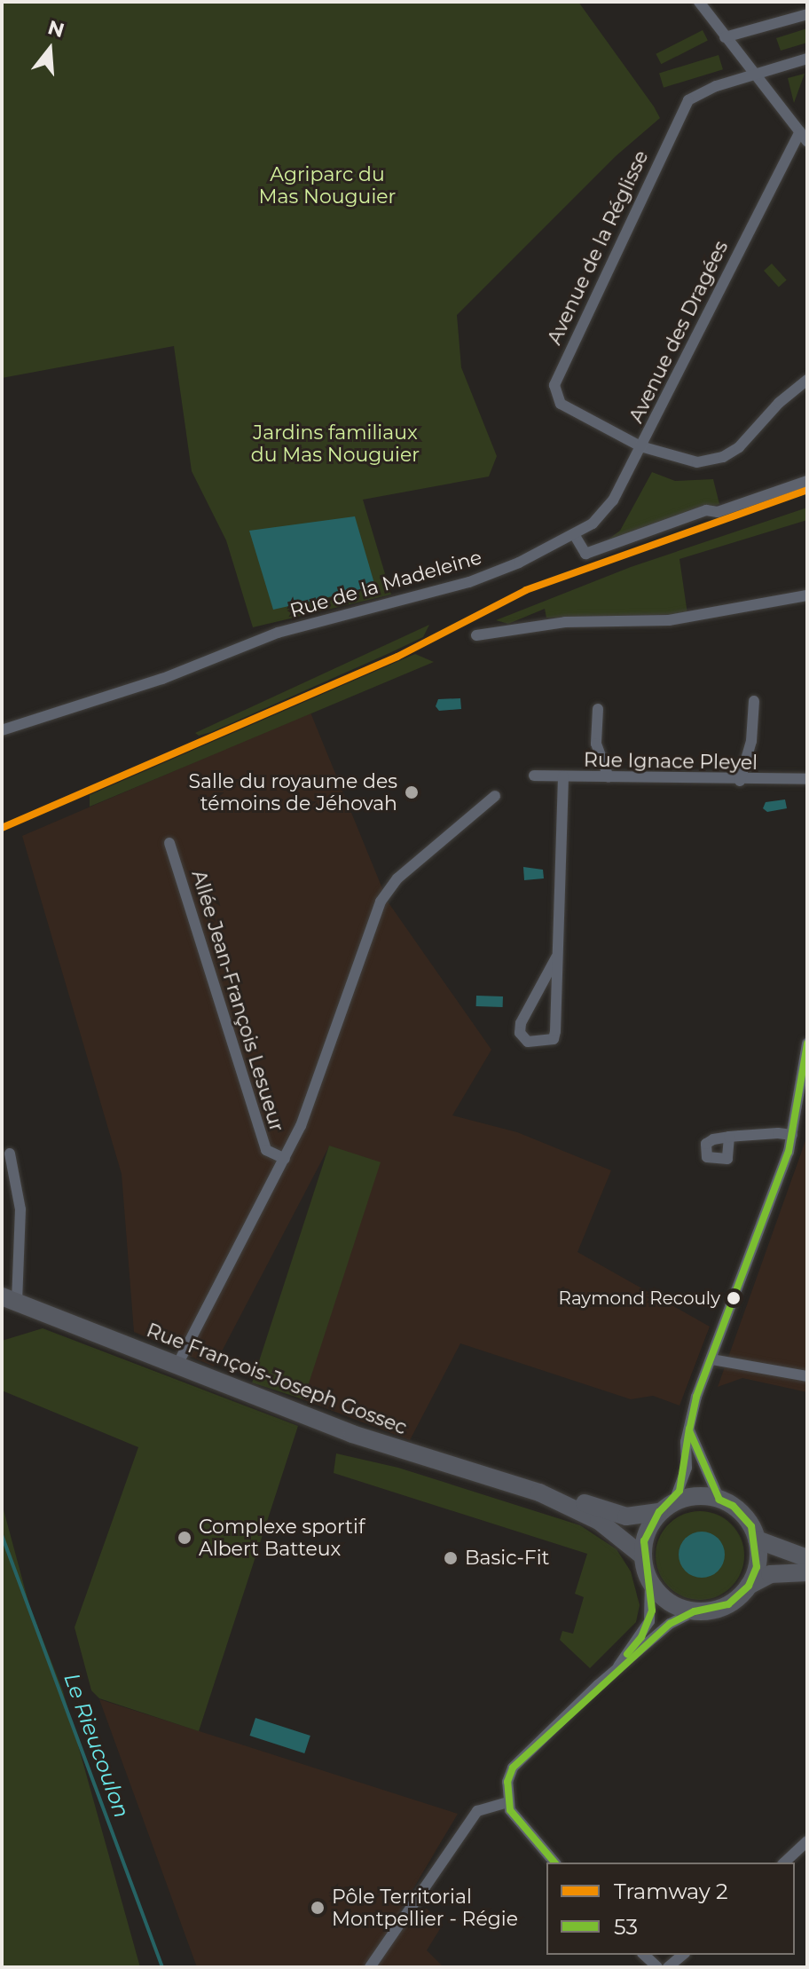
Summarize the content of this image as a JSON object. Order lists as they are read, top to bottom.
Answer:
{
  "streets": {
    "main road": ["Rue François-Joseph Gossec"],
    "street": [
      "Avenue de la Réglisse",
      "Avenue des Dragées",
      "Rue de la Madeleine",
      "Rue Ignace Pleyel",
      "Allée Jean-François Lesueur"
    ]
  },
  "crossings": [
    ["Avenue de la Réglisse", "Avenue des Dragées"],
    ["Avenue des Dragées", "Rue de la Madeleine"]
  ],
  "water": ["Le Rieucoulon"],
  "parks": ["Agriparc du Mas Nouguier", "Jardins familiaux du Mas Nouguier"],
  "places": [
    "Salle du royaume des témoins de Jéhovah",
    "Raymond Recouly",
    "Complexe sportif Albert Batteux",
    "Basic-Fit",
    "Pôle Territorial Montpellier - Régie"
  ],
  "lines": ["tram line 2", "transit line 53"],
  "legend": ["Tramway 2", "53"],
  "north": "top"
}
